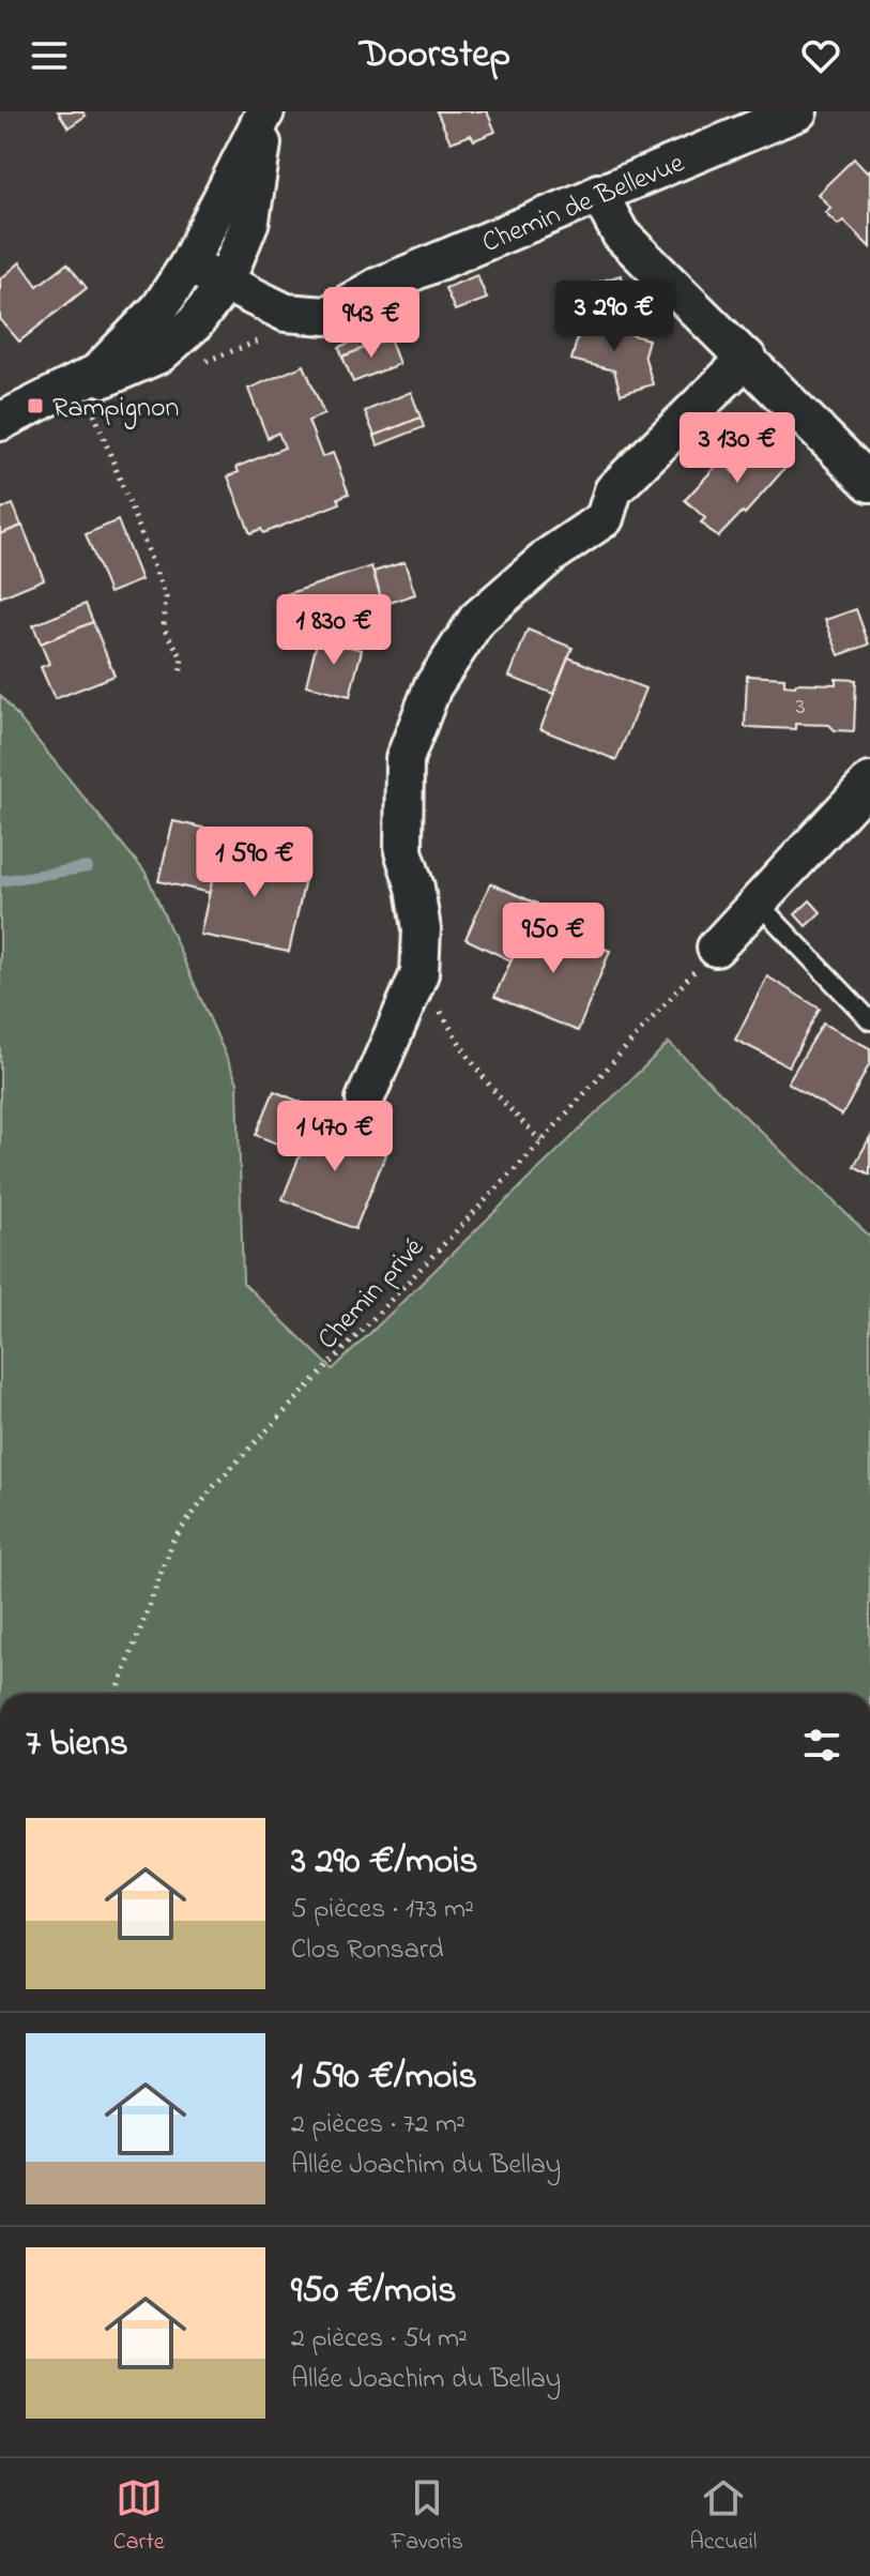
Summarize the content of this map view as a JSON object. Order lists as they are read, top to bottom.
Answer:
{
  "streets": {
    "street": ["Chemin de Bellevue"],
    "path": ["Chemin privé"]
  },
  "places": {
    "transit": ["Rampignon"]
  },
  "house_numbers": ["3"],
  "page": {
    "header": "Doorstep",
    "price": [
      "3 290 €",
      "943 €",
      "3 130 €",
      "1 830 €",
      "1 590 €",
      "950 €",
      "1 470 €"
    ],
    "heading": "7 biens",
    "list": [
      {
        "name": "3 290 €/mois",
        "note": "5 pièces · 173 m² · Clos Ronsard"
      },
      {
        "name": "1 590 €/mois",
        "note": "2 pièces · 72 m² · Allée Joachim du Bellay"
      },
      {
        "name": "950 €/mois",
        "note": "2 pièces · 54 m² · Allée Joachim du Bellay"
      }
    ],
    "tabs": ["Carte", "Favoris", "Accueil"]
  }
}
